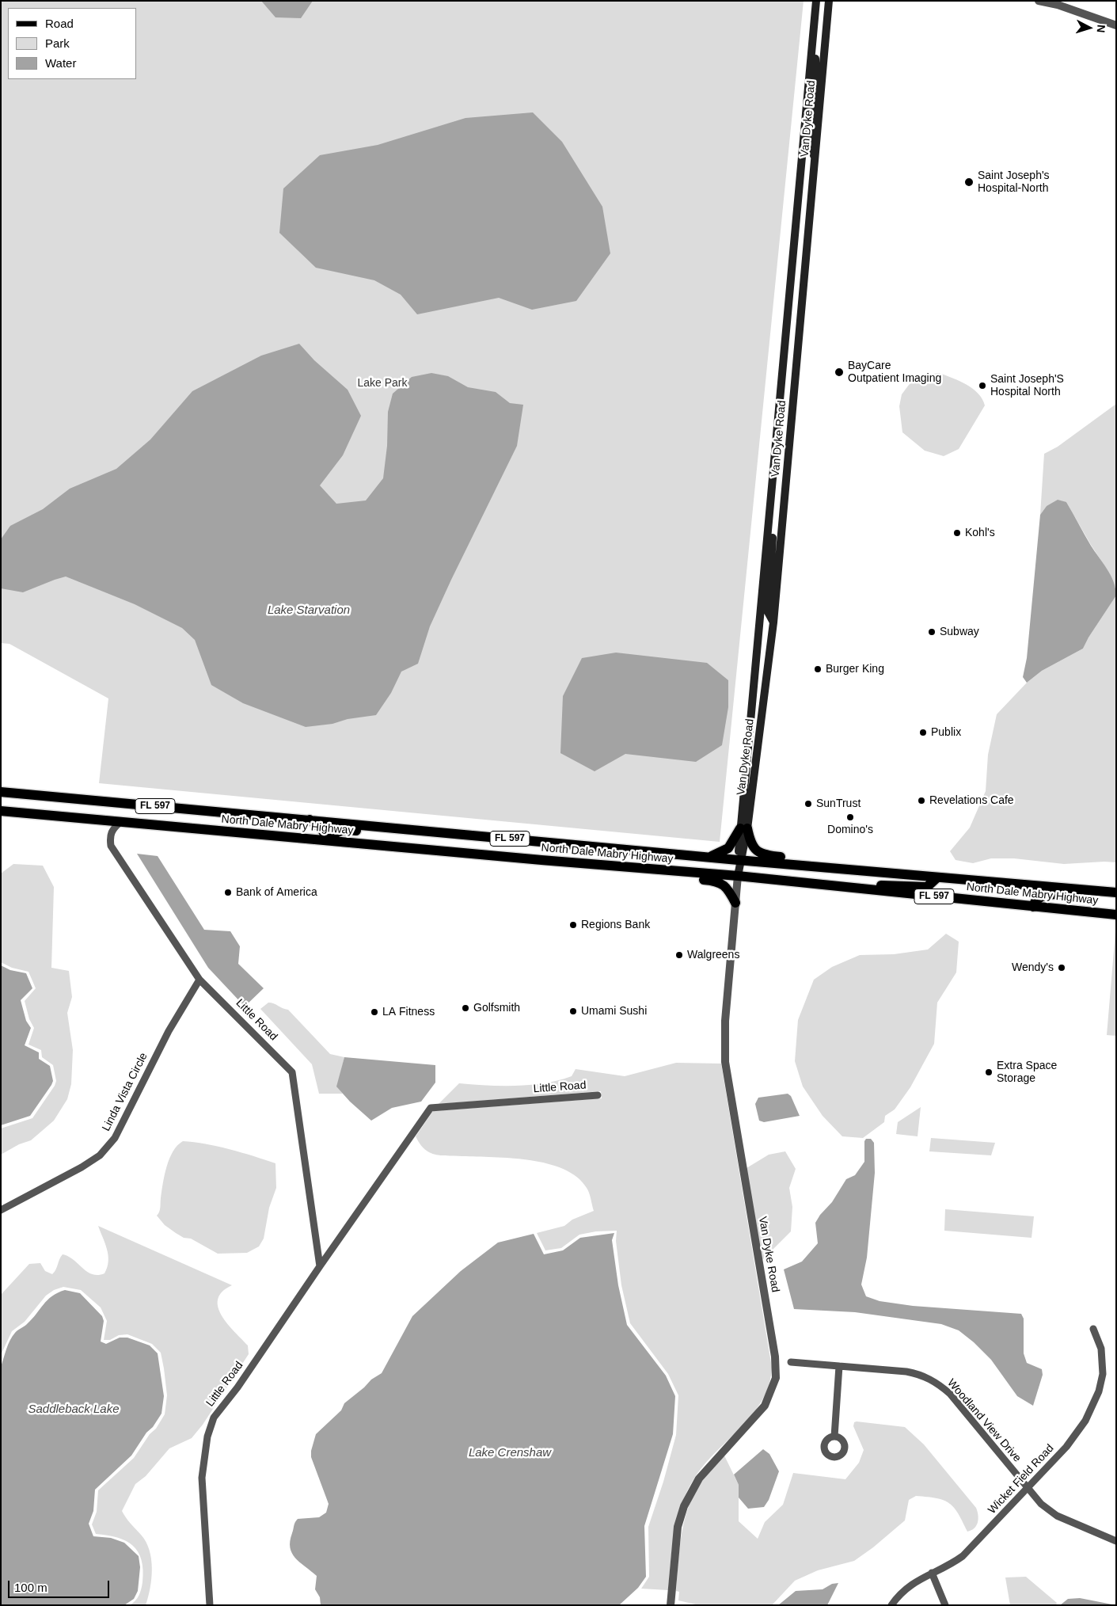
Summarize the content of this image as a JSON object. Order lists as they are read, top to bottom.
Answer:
{
  "streets": {
    "main road": ["Van Dyke Road", "FL 597", "North Dale Mabry Highway"],
    "street": [
      "Little Road",
      "Linda Vista Circle",
      "Woodland View Drive",
      "Wicket Field Road"
    ]
  },
  "crossings": [
    ["Van Dyke Road", "North Dale Mabry Highway"],
    ["North Dale Mabry Highway", "Little Road"],
    ["Little Road", "Linda Vista Circle"],
    ["Woodland View Drive", "Wicket Field Road"]
  ],
  "water": ["Lake Starvation", "Saddleback Lake", "Lake Crenshaw"],
  "parks": ["Lake Park"],
  "places": [
    "Saint Joseph's Hospital-North",
    "BayCare Outpatient Imaging",
    "Saint Joseph'S Hospital North",
    "Kohl's",
    "Subway",
    "Burger King",
    "Publix",
    "Revelations Cafe",
    "SunTrust",
    "Domino's",
    "Bank of America",
    "Regions Bank",
    "Walgreens",
    "Wendy's",
    "Golfsmith",
    "Umami Sushi",
    "LA Fitness",
    "Extra Space Storage"
  ],
  "legend": ["Road", "Park", "Water"],
  "scale_bar": "100 m",
  "north": "right"
}
